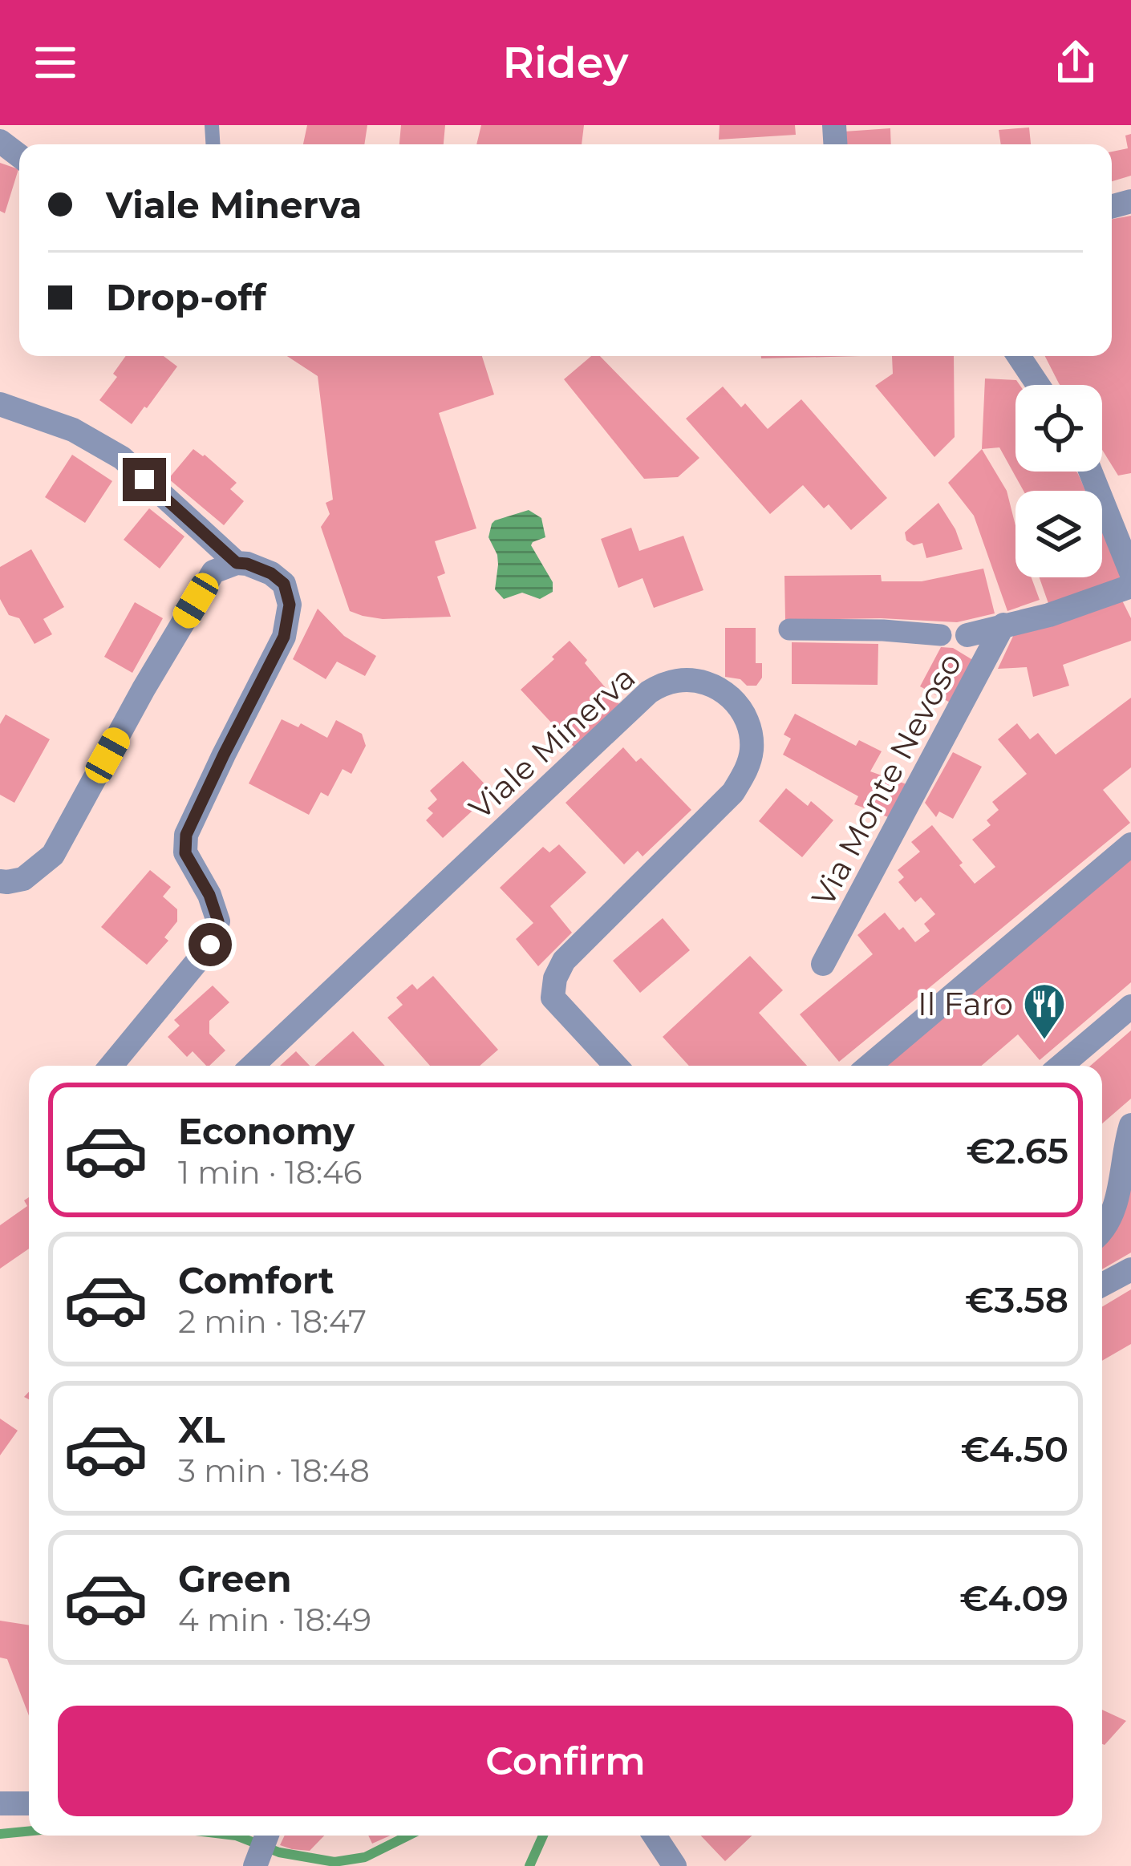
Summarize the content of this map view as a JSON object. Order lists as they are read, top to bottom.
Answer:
{
  "streets": {
    "street": ["Viale Minerva", "Via Monte Nevoso"]
  },
  "places": {
    "restaurant": ["Il Faro"]
  },
  "page": {
    "header": "Ridey",
    "banner": ["Viale Minerva", "Drop-off"],
    "list": [
      {
        "name": "Economy",
        "note": "1 min · 18:46",
        "value": "€2.65"
      },
      {
        "name": "Comfort",
        "note": "2 min · 18:47",
        "value": "€3.58"
      },
      {
        "name": "XL",
        "note": "3 min · 18:48",
        "value": "€4.50"
      },
      {
        "name": "Green",
        "note": "4 min · 18:49",
        "value": "€4.09"
      }
    ],
    "buttons": "Confirm"
  }
}
